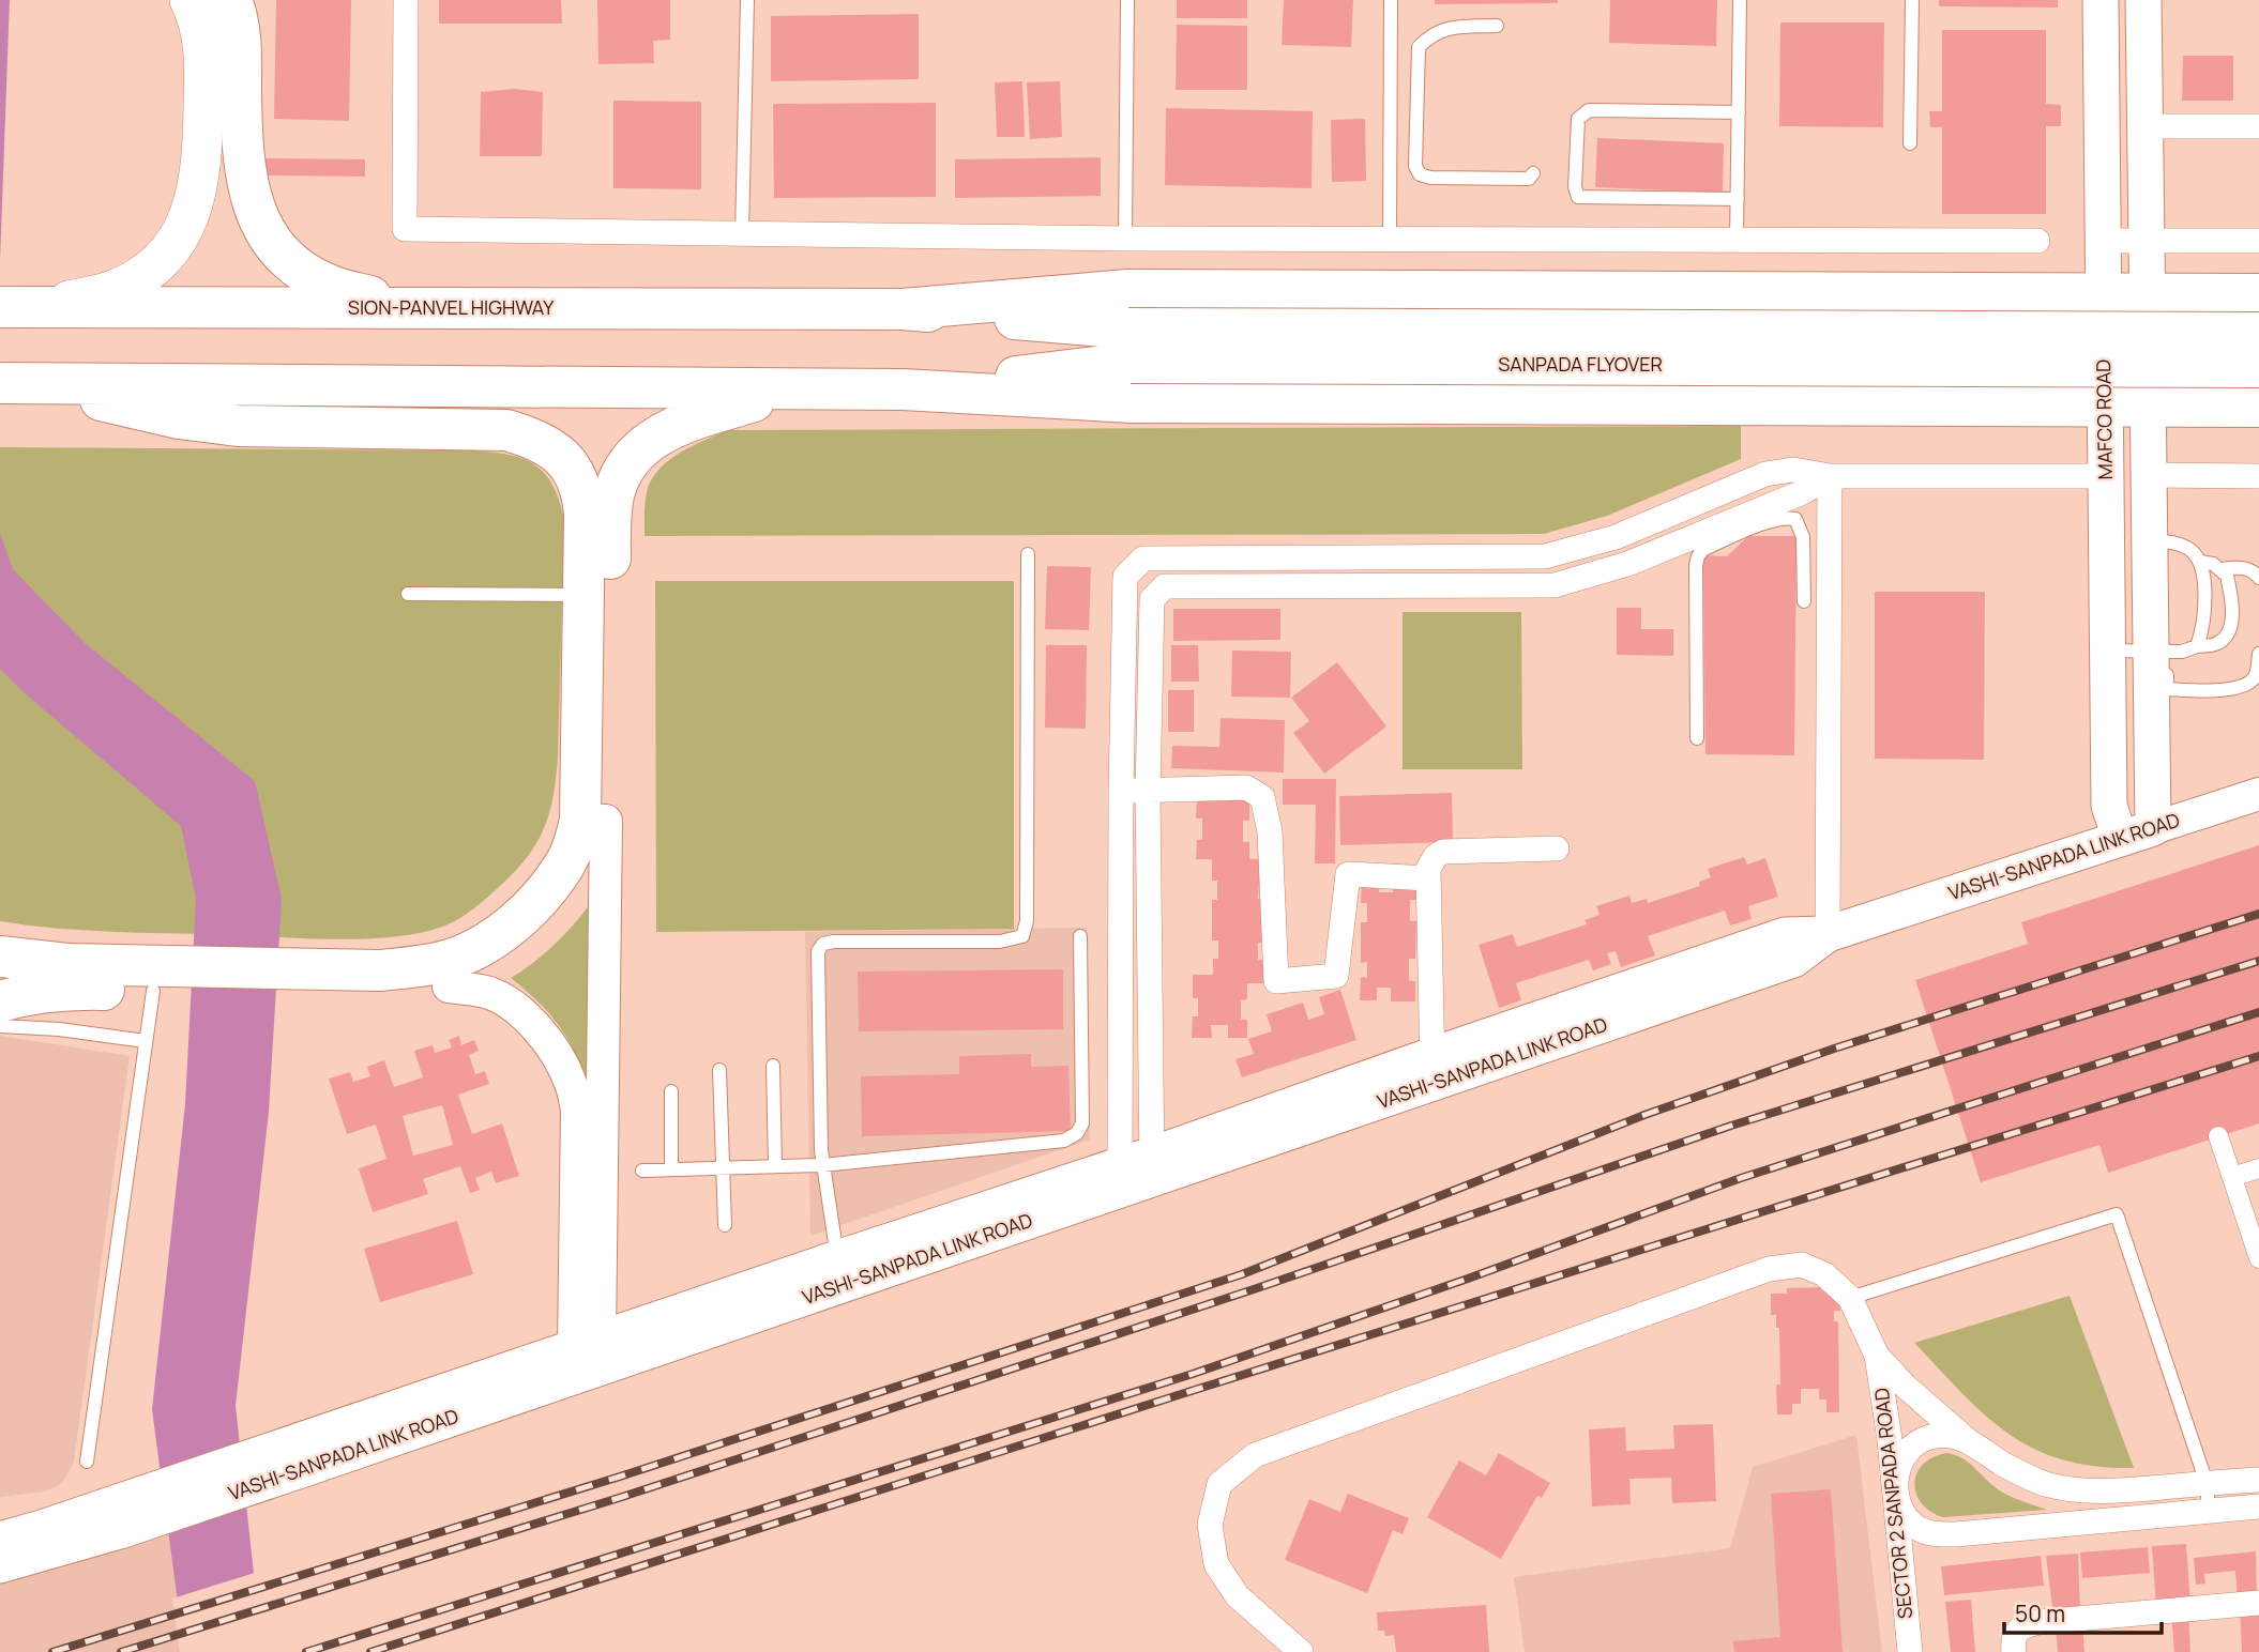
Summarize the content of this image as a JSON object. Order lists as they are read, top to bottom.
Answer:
{
  "streets": {
    "highway": ["SION-PANVEL HIGHWAY", "SANPADA FLYOVER"],
    "main road": ["MAFCO ROAD", "VASHI-SANPADA LINK ROAD"],
    "street": ["SECTOR 2 SANPADA ROAD"]
  },
  "crossings": [
    ["SION-PANVEL HIGHWAY", "SANPADA FLYOVER"],
    ["MAFCO ROAD", "VASHI-SANPADA LINK ROAD"]
  ],
  "scale_bar": "50 m"
}
